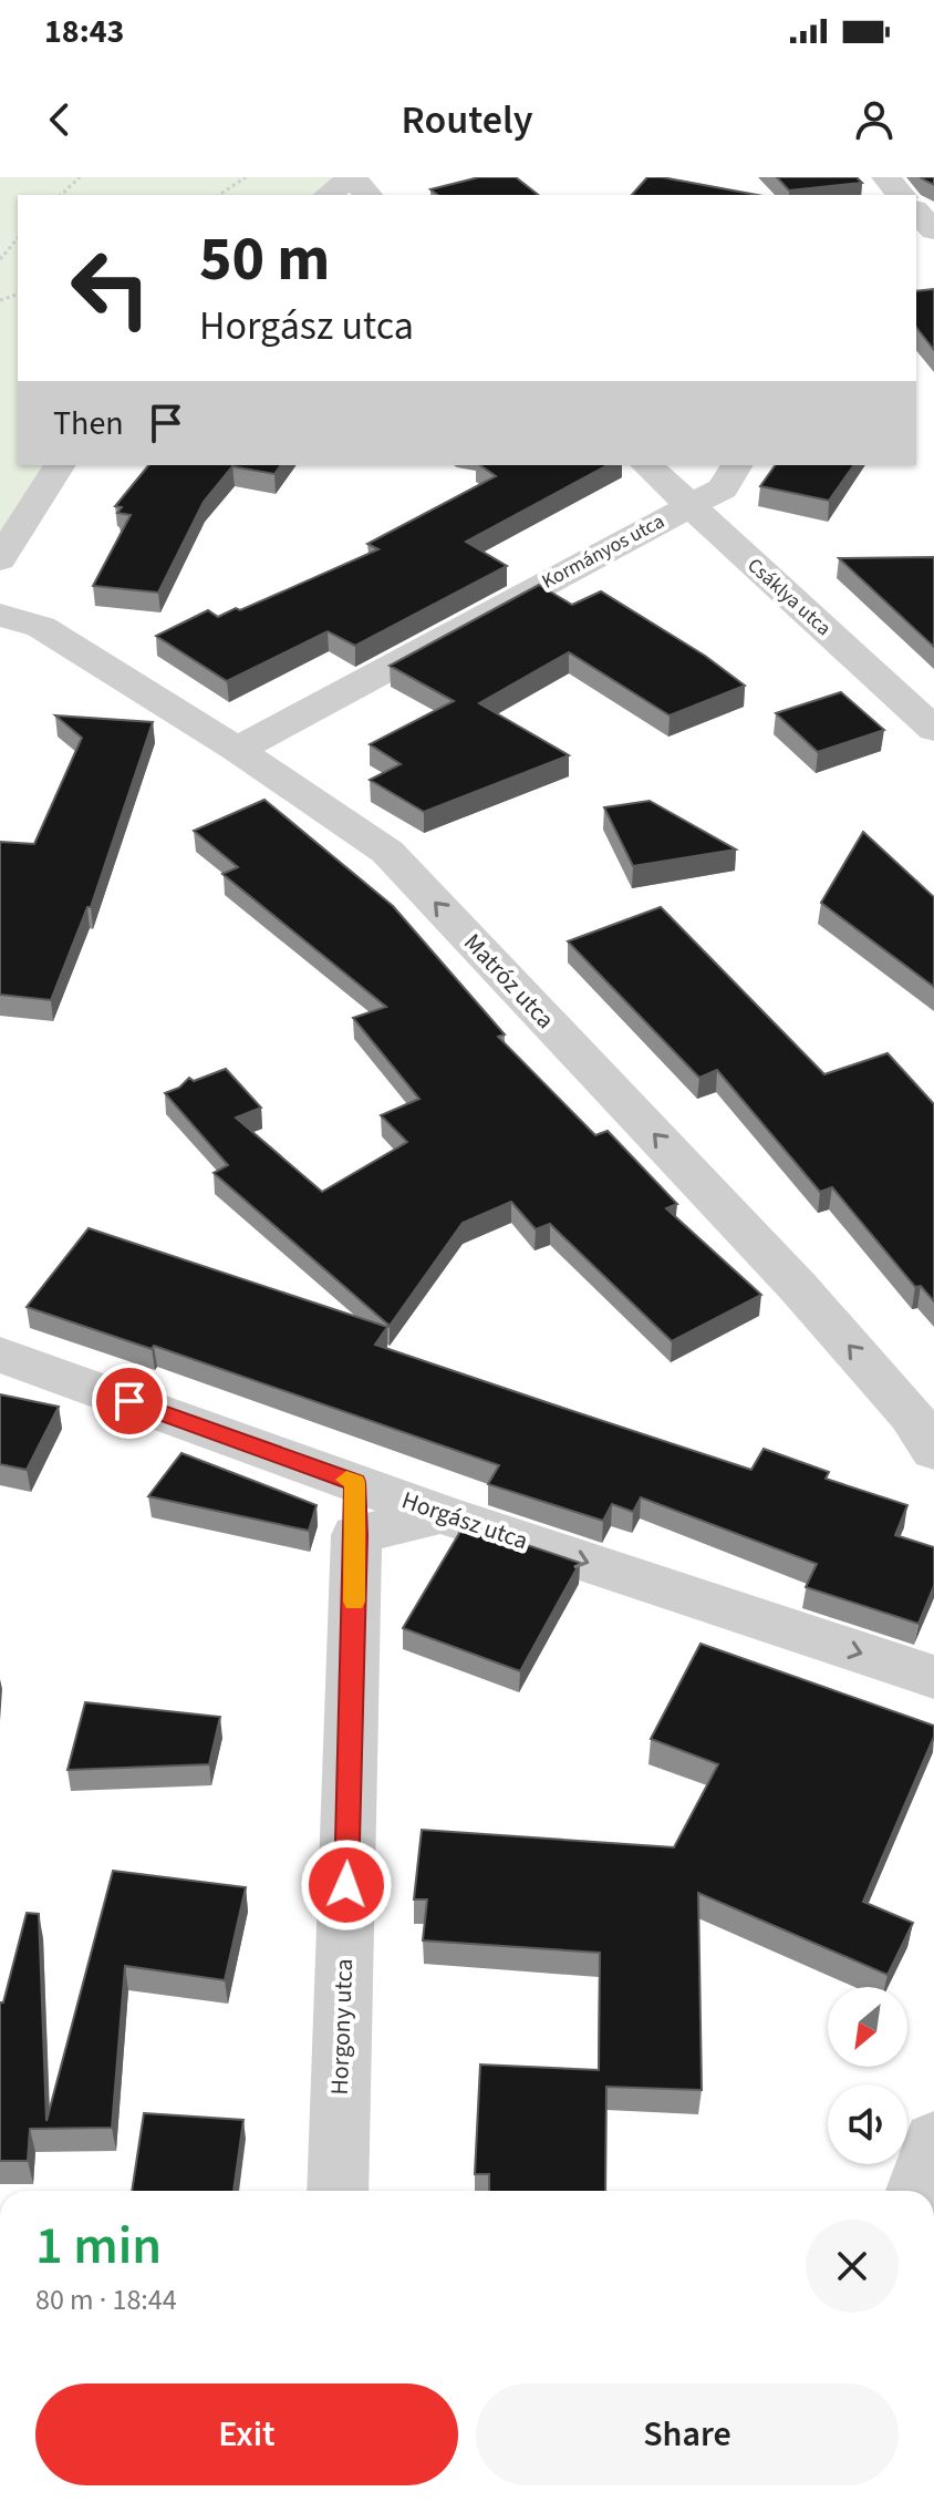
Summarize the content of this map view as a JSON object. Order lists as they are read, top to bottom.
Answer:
{
  "streets": {
    "street": [
      "Kormányos utca",
      "Csáklya utca",
      "Matróz utca",
      "Horgász utca",
      "Horgony utca"
    ]
  },
  "crossings": [
    ["Kormányos utca", "Csáklya utca"],
    ["Kormányos utca", "Matróz utca"],
    ["Horgász utca", "Horgony utca"]
  ],
  "one_way": ["Matróz utca", "Horgász utca"],
  "north": "bottom left",
  "page": {
    "status": "18:43",
    "header": "Routely",
    "turn": ["50 m", "Horgász utca"],
    "then": "Then",
    "heading": ["1 min", "80 m · 18:44"],
    "buttons": ["Exit", "Share"]
  }
}
